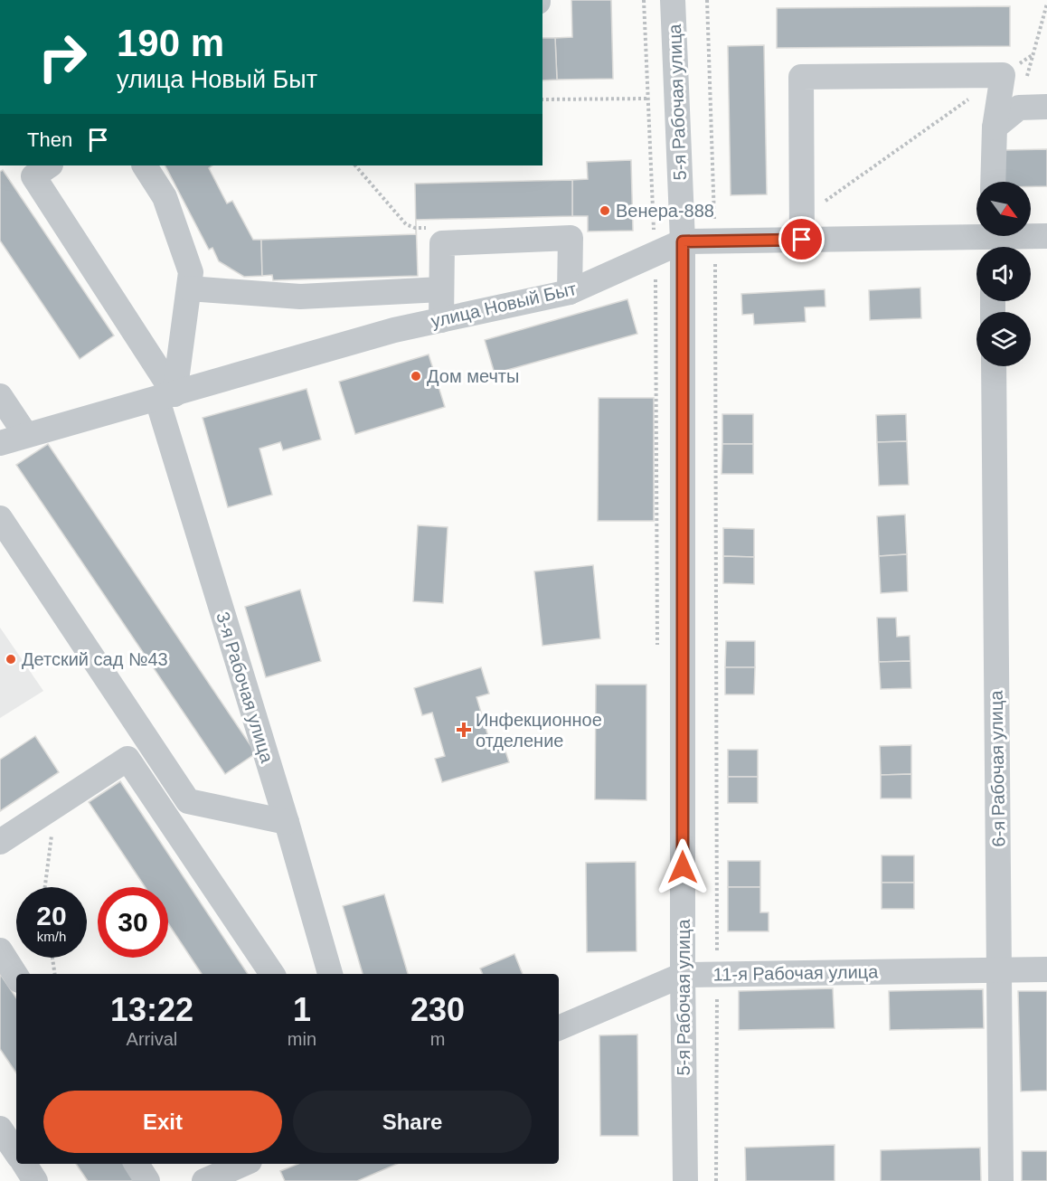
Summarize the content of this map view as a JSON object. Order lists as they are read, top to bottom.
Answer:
{
  "streets": {
    "street": [
      "5-я Рабочая улица",
      "улица Новый Быт",
      "3-я Рабочая улица",
      "6-я Рабочая улица",
      "11-я Рабочая улица"
    ]
  },
  "crossings": [
    ["5-я Рабочая улица", "улица Новый Быт"],
    ["5-я Рабочая улица", "11-я Рабочая улица"],
    ["улица Новый Быт", "3-я Рабочая улица"],
    ["6-я Рабочая улица", "11-я Рабочая улица"]
  ],
  "places": {
    "other": ["Венера-888", "Дом мечты", "Детский сад №43"],
    "health": ["Инфекционное отделение"]
  },
  "north": "bottom right",
  "page": {
    "turn": ["190 m", "улица Новый Быт"],
    "then": "Then",
    "speed": "20 km/h",
    "limit": "30",
    "eta": [
      "13:22",
      "Arrival",
      "1",
      "min",
      "230",
      "m"
    ],
    "buttons": ["Exit", "Share"]
  }
}
